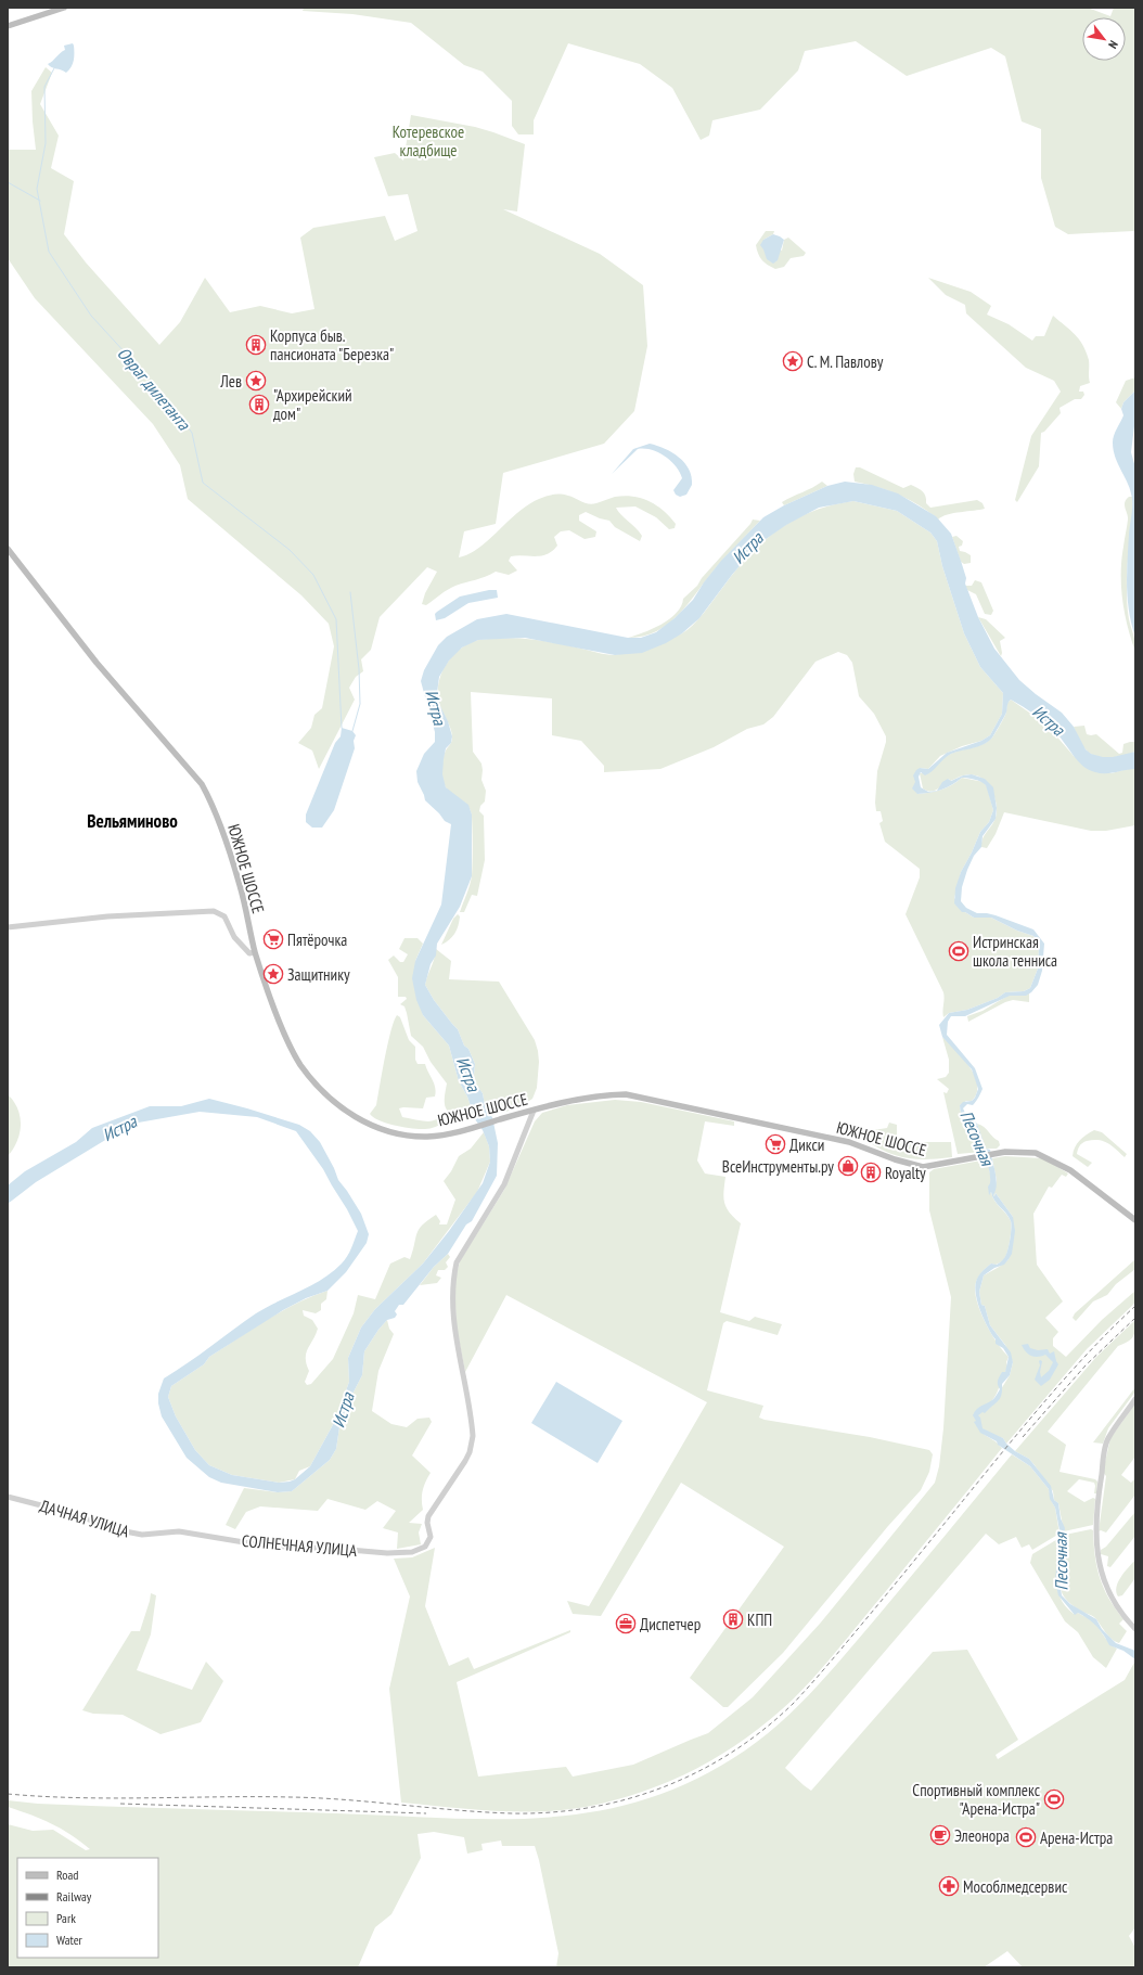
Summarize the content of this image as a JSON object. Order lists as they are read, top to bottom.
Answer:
{
  "streets": {
    "main road": ["ЮЖНОЕ ШОССЕ"],
    "street": ["ДАЧНАЯ УЛИЦА", "СОЛНЕЧНАЯ УЛИЦА"]
  },
  "crossings": [
    ["ЮЖНОЕ ШОССЕ", "СОЛНЕЧНАЯ УЛИЦА"],
    ["ДАЧНАЯ УЛИЦА", "СОЛНЕЧНАЯ УЛИЦА"]
  ],
  "districts": ["Вельяминово"],
  "water": ["Овраг дилетанта", "Истра", "Песочная"],
  "parks": ["Котеревское кладбище"],
  "places": {
    "building": [
      "Корпуса быв. пансионата \"Березка\"",
      "\"Архирейский дом\"",
      "Royalty",
      "КПП"
    ],
    "place": ["С. М. Павлову", "Лев", "Защитнику"],
    "supermarket": ["Пятёрочка", "Дикси"],
    "sports": ["Истринская школа тенниса", "Спортивный комплекс \"Арена-Истра\"", "Арена-Истра"],
    "shop": ["ВсеИнструменты.ру"],
    "office": ["Диспетчер"],
    "cafe": ["Элеонора"],
    "pharmacy": ["Мособлмедсервис"]
  },
  "legend": [
    "Road",
    "Railway",
    "Park",
    "Water"
  ],
  "north": "bottom right"
}
